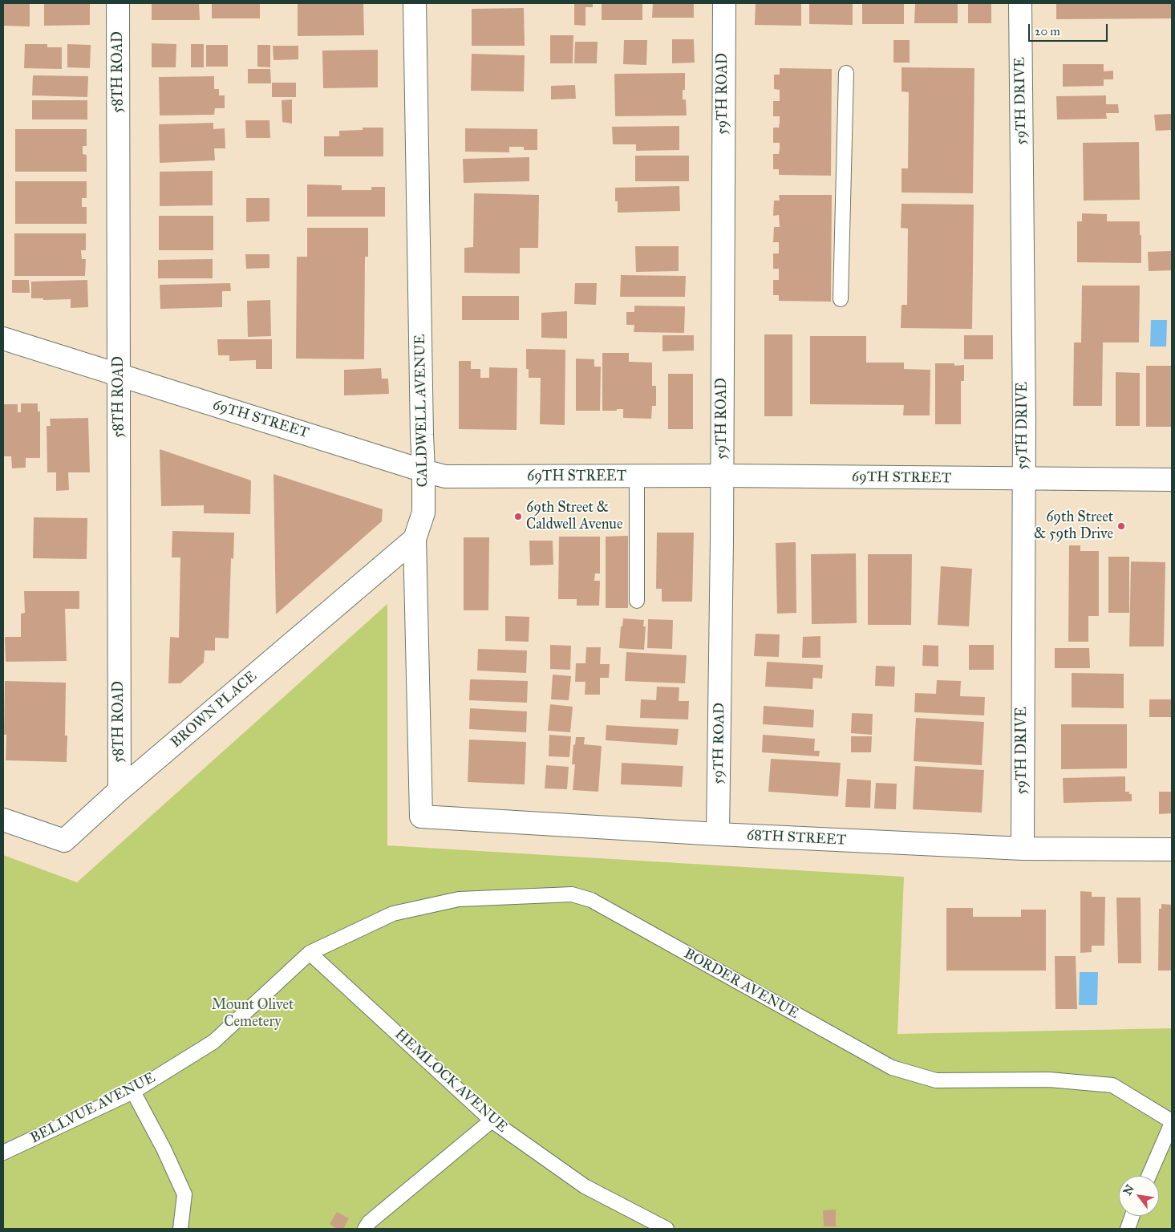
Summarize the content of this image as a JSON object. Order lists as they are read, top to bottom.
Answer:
{
  "streets": {
    "street": [
      "58TH ROAD",
      "59TH ROAD",
      "59TH DRIVE",
      "CALDWELL AVENUE",
      "69TH STREET",
      "BROWN PLACE",
      "68TH STREET"
    ],
    "lane": ["BORDER AVENUE", "HEMLOCK AVENUE", "BELLVUE AVENUE"]
  },
  "crossings": [
    ["58TH ROAD", "69TH STREET"],
    ["58TH ROAD", "BROWN PLACE"],
    ["59TH ROAD", "69TH STREET"],
    ["59TH ROAD", "68TH STREET"],
    ["59TH DRIVE", "69TH STREET"],
    ["59TH DRIVE", "68TH STREET"],
    ["CALDWELL AVENUE", "69TH STREET"],
    ["CALDWELL AVENUE", "BROWN PLACE"],
    ["CALDWELL AVENUE", "68TH STREET"],
    ["BORDER AVENUE", "HEMLOCK AVENUE"],
    ["BORDER AVENUE", "BELLVUE AVENUE"],
    ["HEMLOCK AVENUE", "BELLVUE AVENUE"]
  ],
  "parks": ["Mount Olivet Cemetery"],
  "places": ["69th Street & Caldwell Avenue", "69th Street & 59th Drive"],
  "scale_bar": "20 m",
  "north": "top left"
}
